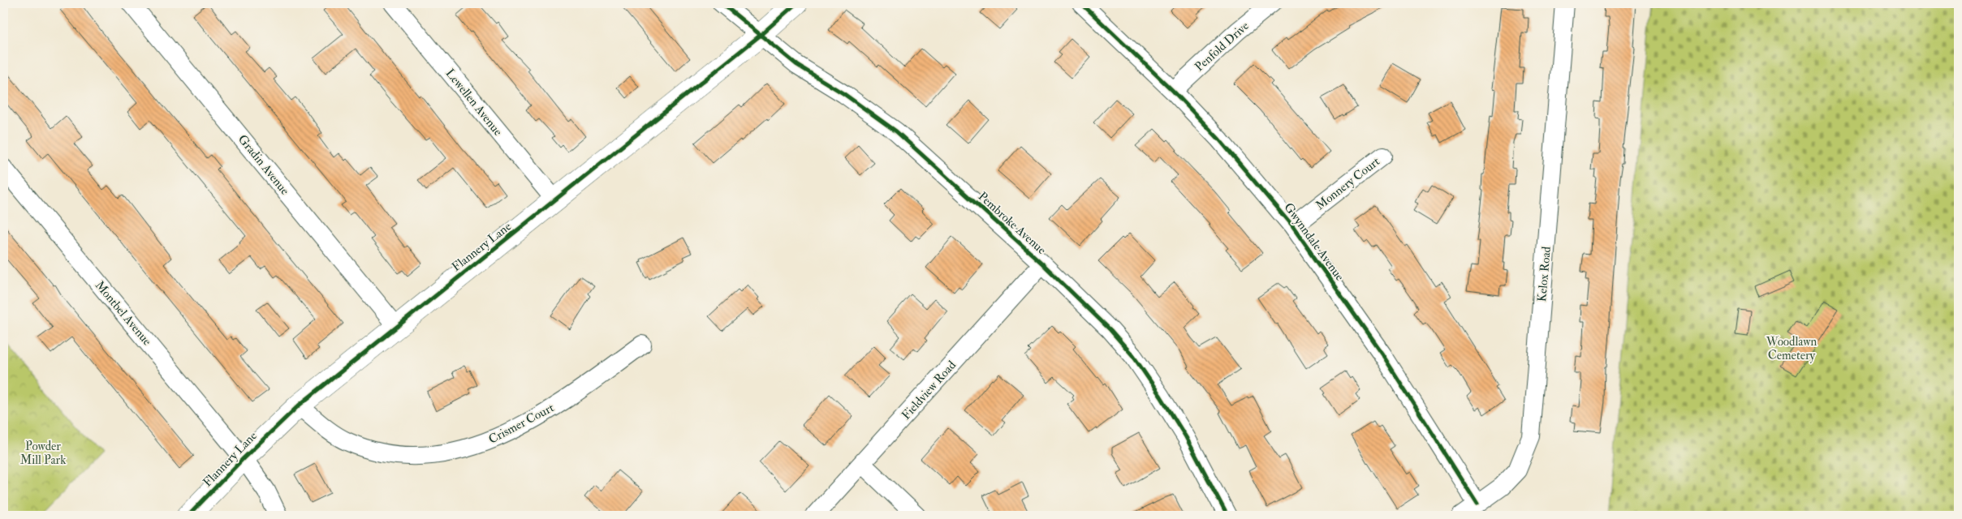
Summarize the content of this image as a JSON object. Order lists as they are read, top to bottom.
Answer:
{
  "streets": {
    "street": [
      "Penfold Drive",
      "Lewellen Avenue",
      "Gradin Avenue",
      "Monnery Court",
      "Pembroke Avenue",
      "Gwynndale Avenue",
      "Flannery Lane",
      "Kelox Road",
      "Montbel Avenue",
      "Fieldview Road",
      "Crismer Court"
    ]
  },
  "crossings": [
    ["Penfold Drive", "Gwynndale Avenue"],
    ["Lewellen Avenue", "Flannery Lane"],
    ["Gradin Avenue", "Flannery Lane"],
    ["Monnery Court", "Gwynndale Avenue"],
    ["Pembroke Avenue", "Flannery Lane"],
    ["Pembroke Avenue", "Fieldview Road"],
    ["Gwynndale Avenue", "Kelox Road"],
    ["Flannery Lane", "Montbel Avenue"],
    ["Flannery Lane", "Crismer Court"]
  ],
  "parks": ["Woodlawn Cemetery", "Powder Mill Park"]
}
